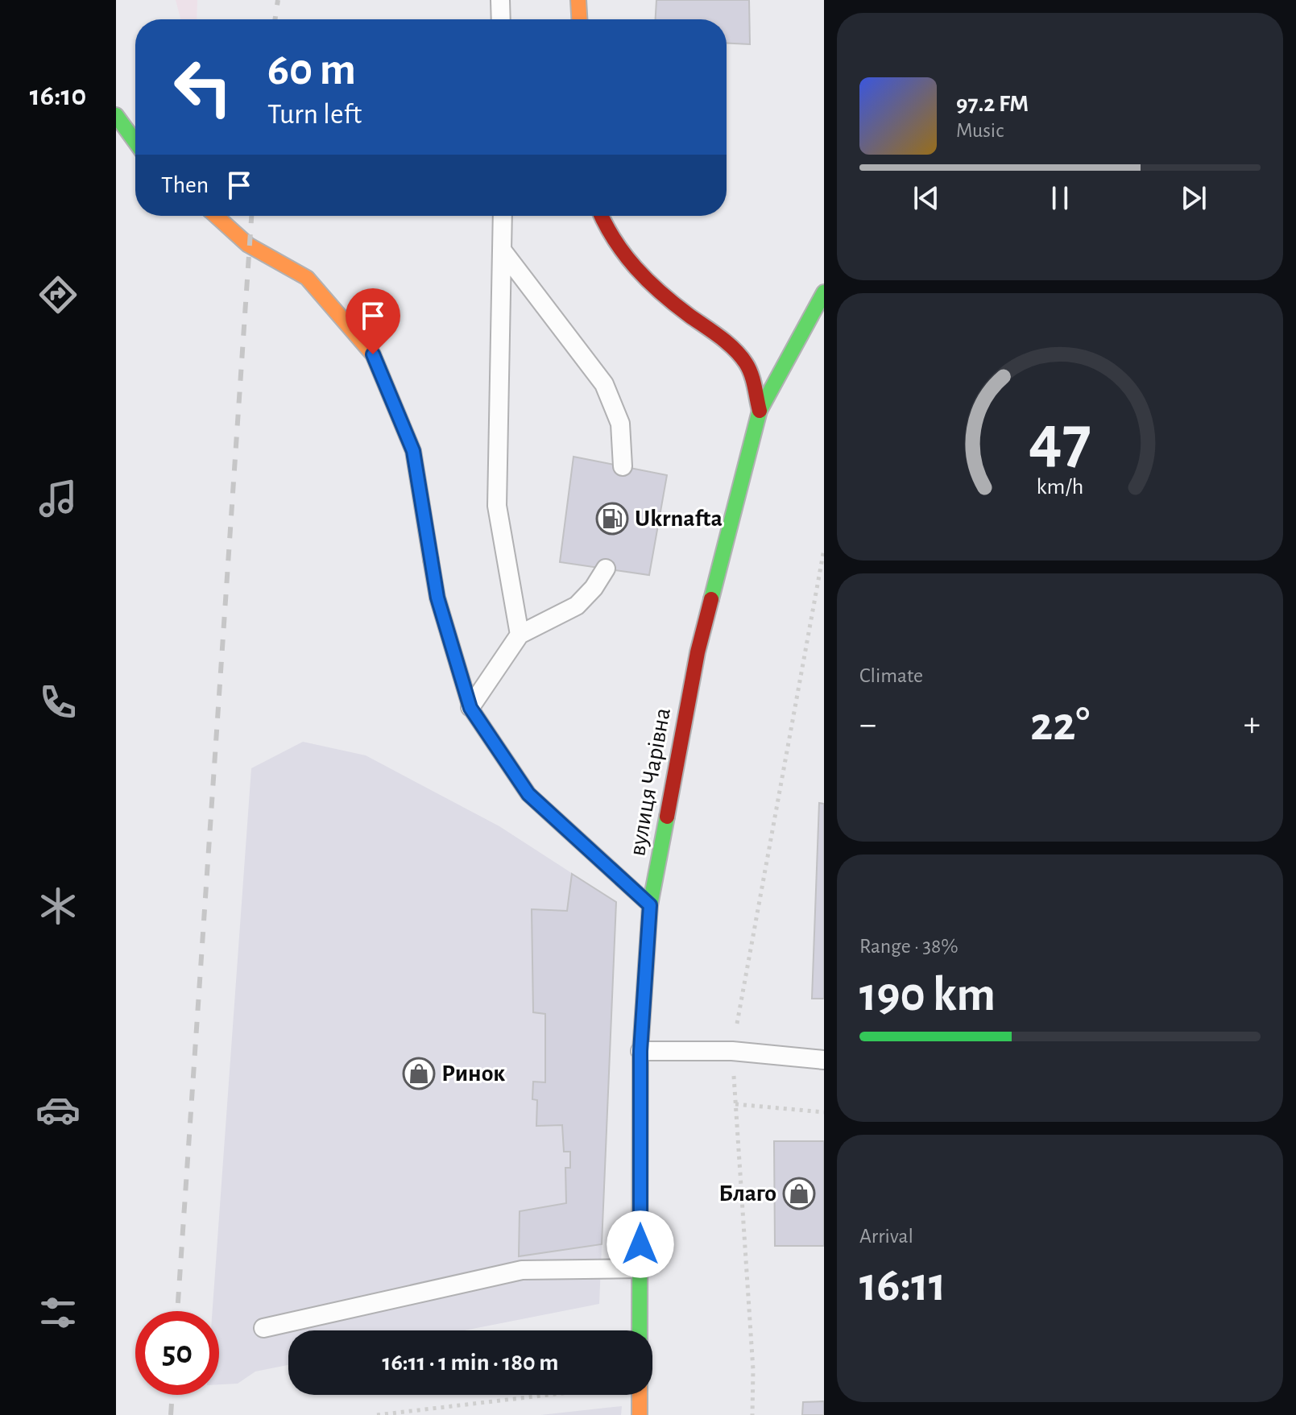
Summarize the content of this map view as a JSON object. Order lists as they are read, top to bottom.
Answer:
{
  "streets": {
    "main road": ["вулиця Чарівна"]
  },
  "places": {
    "fuel station": ["Ukrnafta"],
    "shop": ["Ринок", "Благо"]
  },
  "page": {
    "tabs": "16:10",
    "turn": ["60 m", "Turn left"],
    "song": ["97.2 FM", "Music"],
    "then": "Then",
    "tile": [
      "Climate",
      ["Range · 38%", "190 km"],
      ["Arrival", "16:11"]
    ],
    "heat": ["−", "22°", "+"],
    "limit": "50",
    "trip": "16:11 · 1 min · 180 m",
    "gauge": ["47", "km/h"]
  }
}
